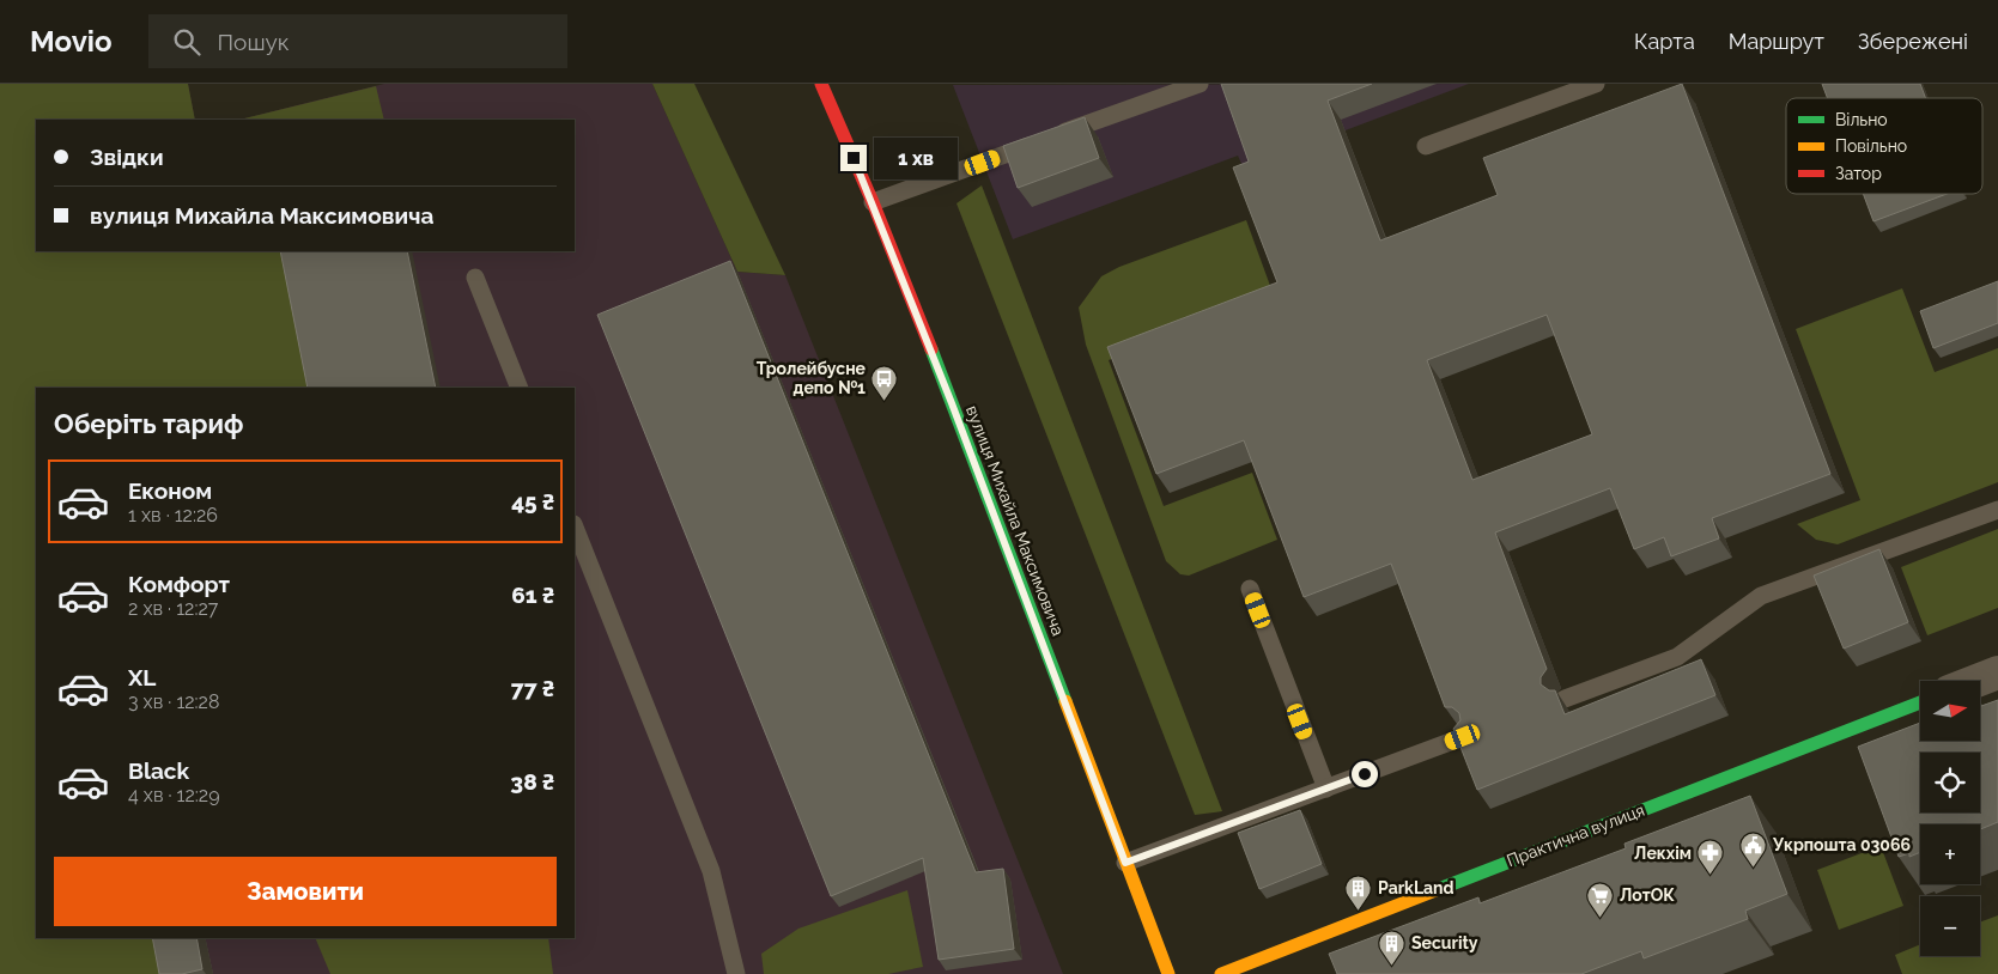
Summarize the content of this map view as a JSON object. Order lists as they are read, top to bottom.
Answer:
{
  "streets": {
    "main road": ["вулиця Михайла Максимовича", "Практична вулиця"]
  },
  "places": {
    "bus stop": ["Тролейбусне депо №1"],
    "public building": ["Укрпошта 03066"],
    "pharmacy": ["Лекхім"],
    "building": ["ParkLand", "Security"],
    "supermarket": ["ЛотОК"]
  },
  "legend": ["Вільно", "Повільно", "Затор"],
  "north": "right",
  "page": {
    "header": "Movio",
    "search": "Пошук",
    "nav": ["Карта", "Маршрут", "Збережені"],
    "banner": ["Звідки", "вулиця Михайла Максимовича"],
    "bubble": "1 хв",
    "heading": "Оберіть тариф",
    "list": [
      {
        "name": "Економ",
        "note": "1 хв · 12:26",
        "value": "45 ₴"
      },
      {
        "name": "Комфорт",
        "note": "2 хв · 12:27",
        "value": "61 ₴"
      },
      {
        "name": "XL",
        "note": "3 хв · 12:28",
        "value": "77 ₴"
      },
      {
        "name": "Black",
        "note": "4 хв · 12:29",
        "value": "38 ₴"
      }
    ],
    "map_buttons": ["+", "−"],
    "buttons": "Замовити"
  }
}
